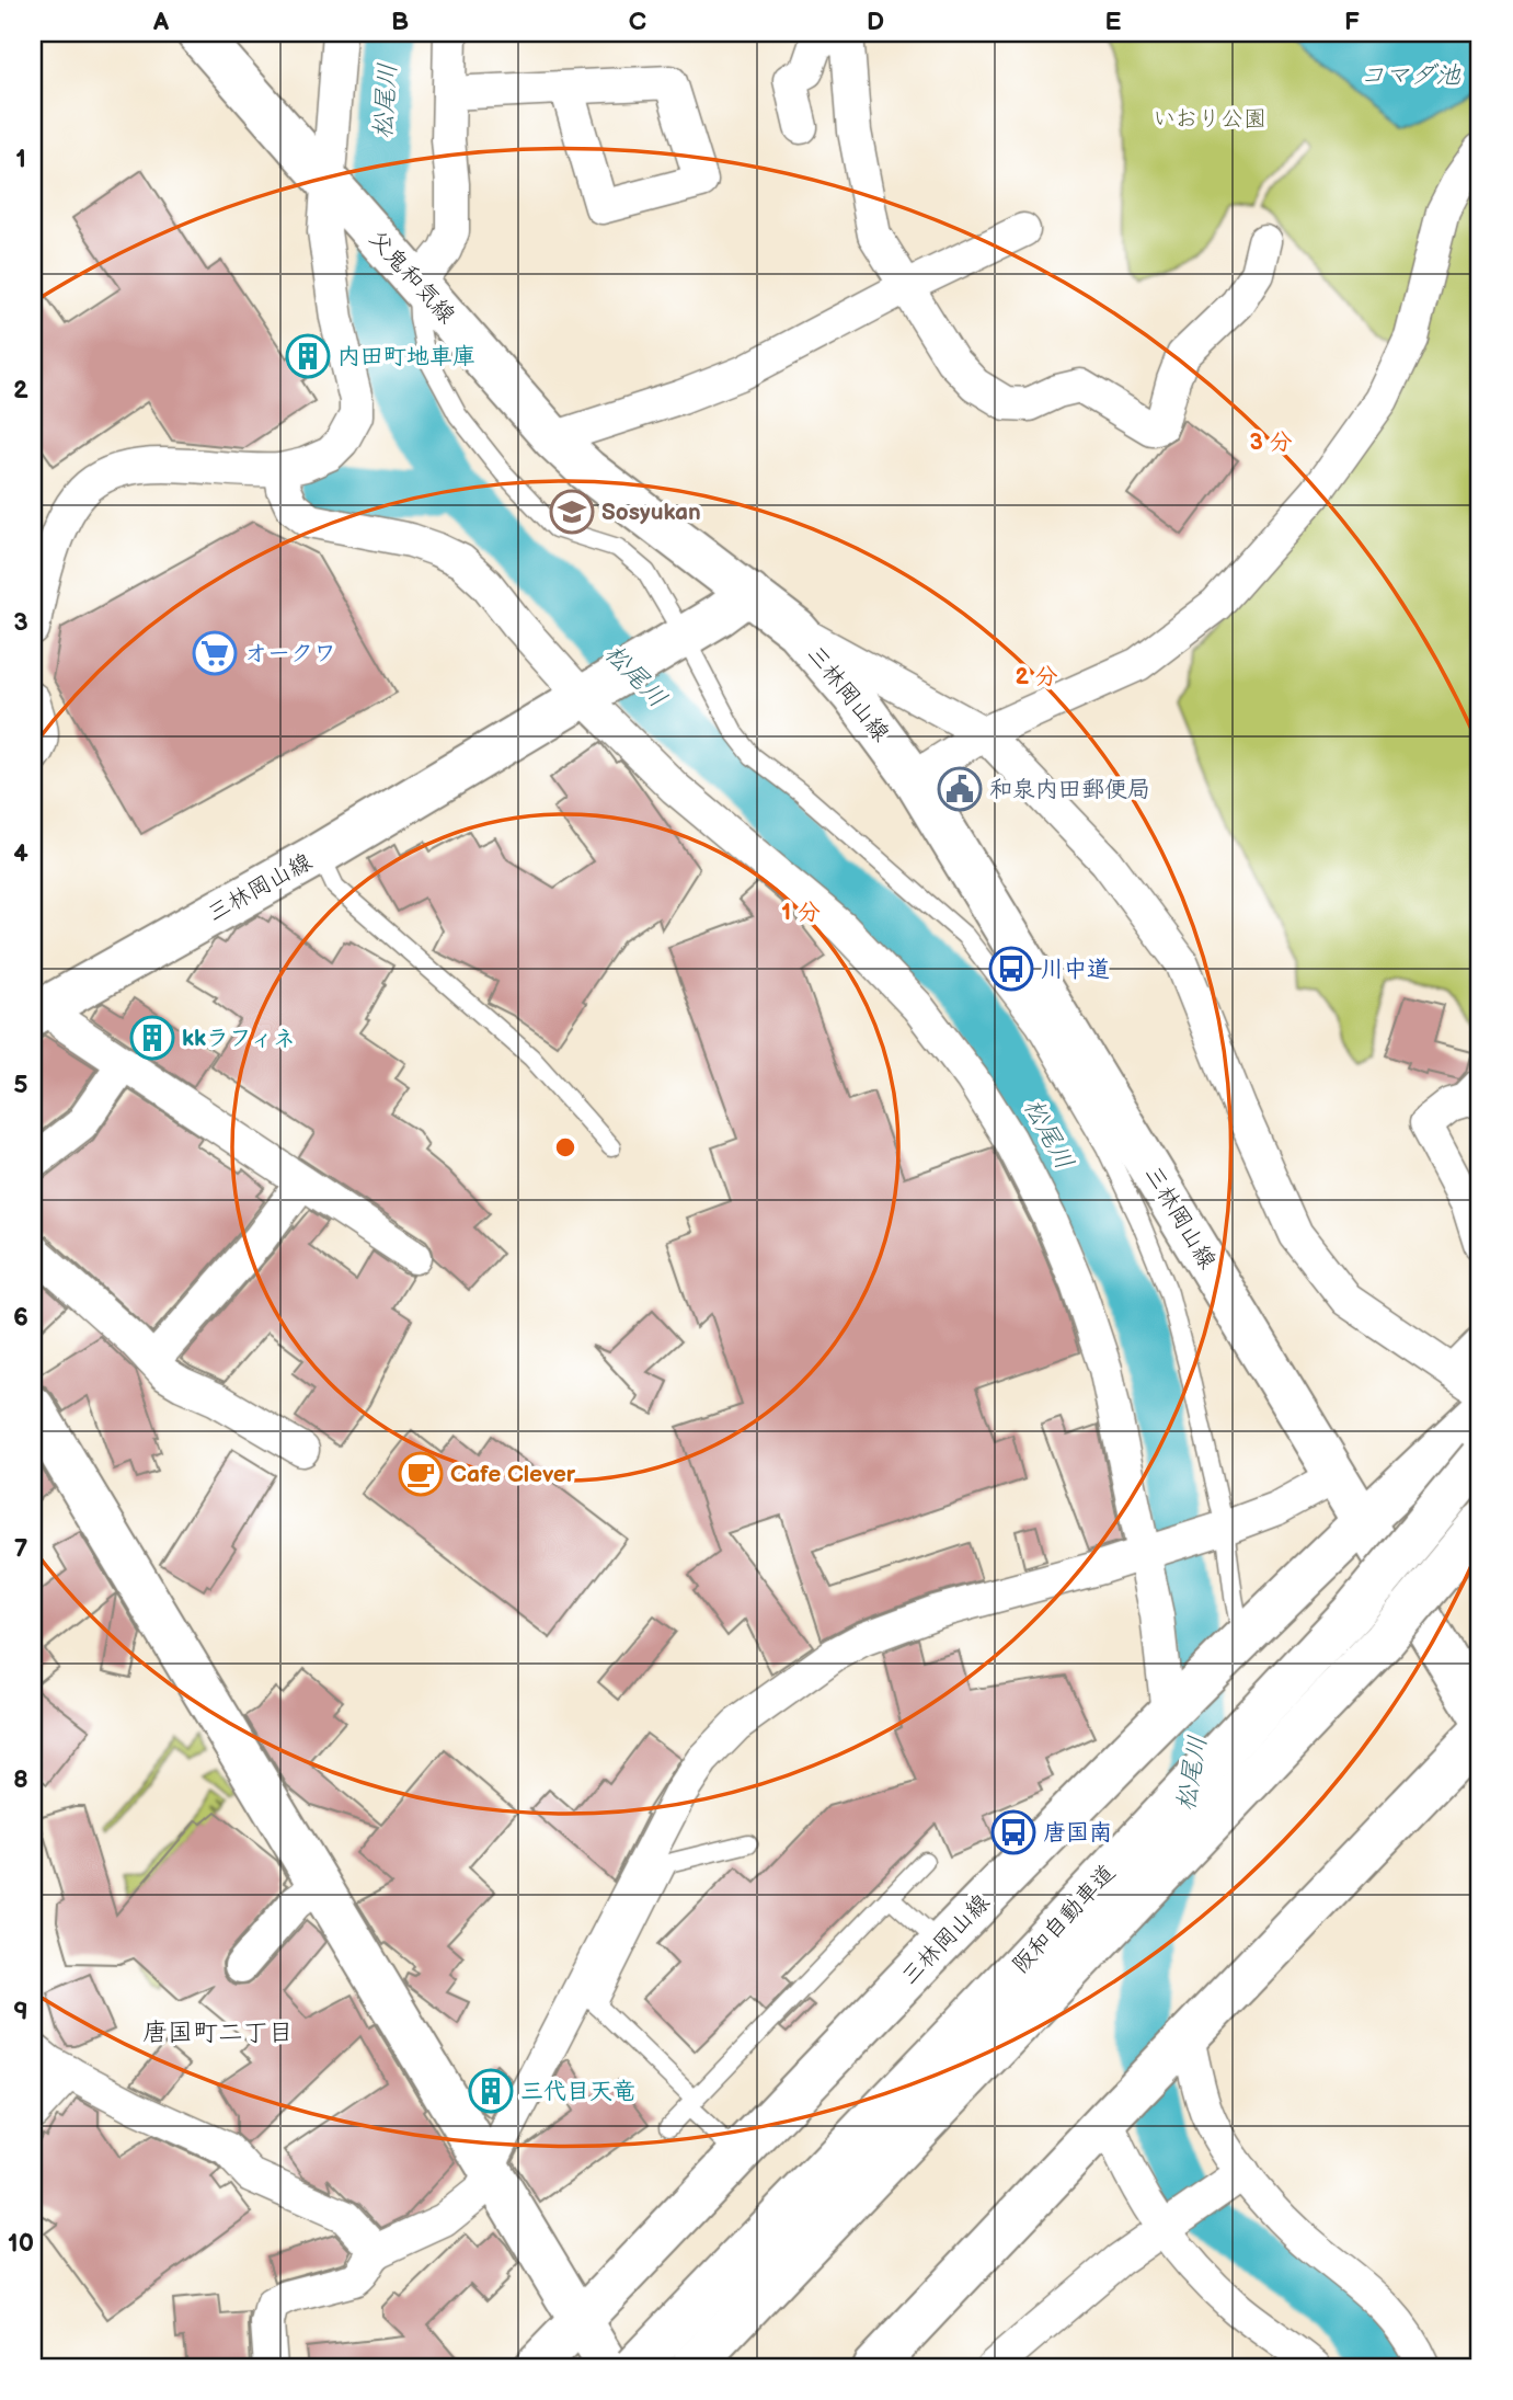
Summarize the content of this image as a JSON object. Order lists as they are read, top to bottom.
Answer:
{
  "streets": {
    "main road": ["父鬼和気線", "三林岡山線", "阪和自動車道"]
  },
  "crossings": [
    ["父鬼和気線", "三林岡山線"]
  ],
  "districts": ["唐国町二丁目"],
  "water": ["コマダ池", "松尾川"],
  "parks": ["いおり公園"],
  "places": {
    "building": ["内田町地車庫", "kkラフィネ", "三代目天竜"],
    "school or university": ["Sosyukan"],
    "supermarket": ["オークワ"],
    "public building": ["和泉内田郵便局"],
    "bus stop": ["川中道", "唐国南"],
    "cafe": ["Cafe Clever"]
  },
  "grid": {
    "columns": [
      "A",
      "B",
      "C",
      "D",
      "E",
      "F"
    ],
    "rows": [
      "1",
      "2",
      "3",
      "4",
      "5",
      "6",
      "7",
      "8",
      "9",
      "10"
    ]
  },
  "rings": ["3 分", "2 分", "1 分"]
}
